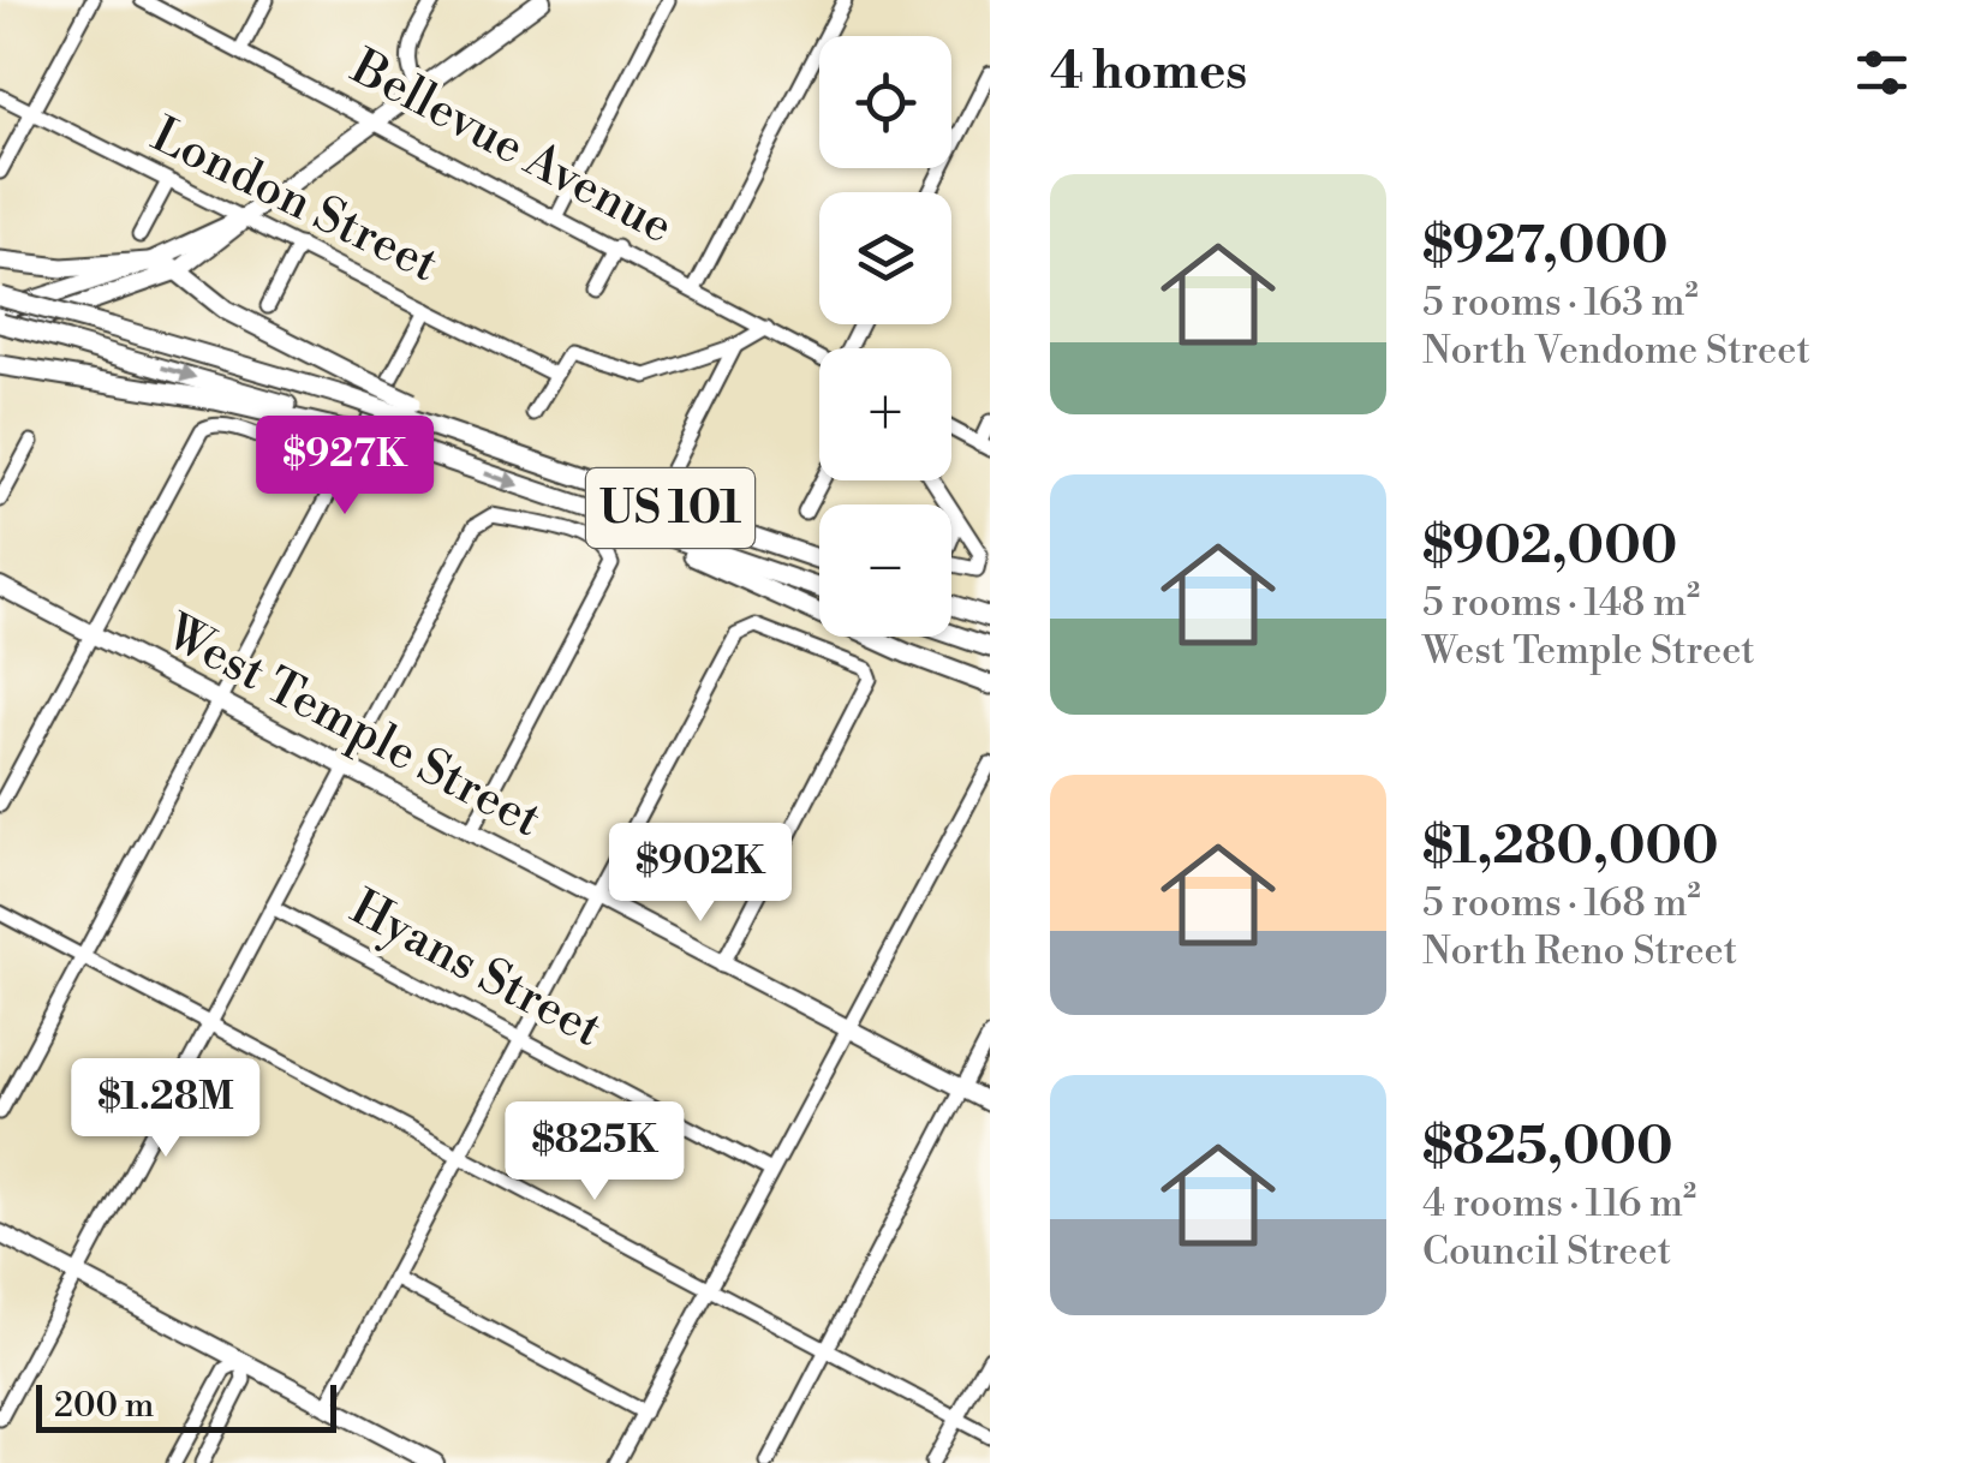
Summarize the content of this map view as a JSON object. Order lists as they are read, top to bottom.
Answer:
{
  "streets": {
    "highway": ["US 101"],
    "main road": ["West Temple Street"],
    "street": ["Bellevue Avenue", "London Street", "Hyans Street"]
  },
  "scale_bar": "200 m",
  "page": {
    "heading": "4 homes",
    "map_buttons": ["+", "−"],
    "list": [
      {
        "name": "$927,000",
        "note": "5 rooms · 163 m² · North Vendome Street"
      },
      {
        "name": "$902,000",
        "note": "5 rooms · 148 m² · West Temple Street"
      },
      {
        "name": "$1,280,000",
        "note": "5 rooms · 168 m² · North Reno Street"
      },
      {
        "name": "$825,000",
        "note": "4 rooms · 116 m² · Council Street"
      }
    ],
    "price": [
      "$927K",
      "$902K",
      "$1.28M",
      "$825K"
    ],
    "scale": "200 m"
  }
}
